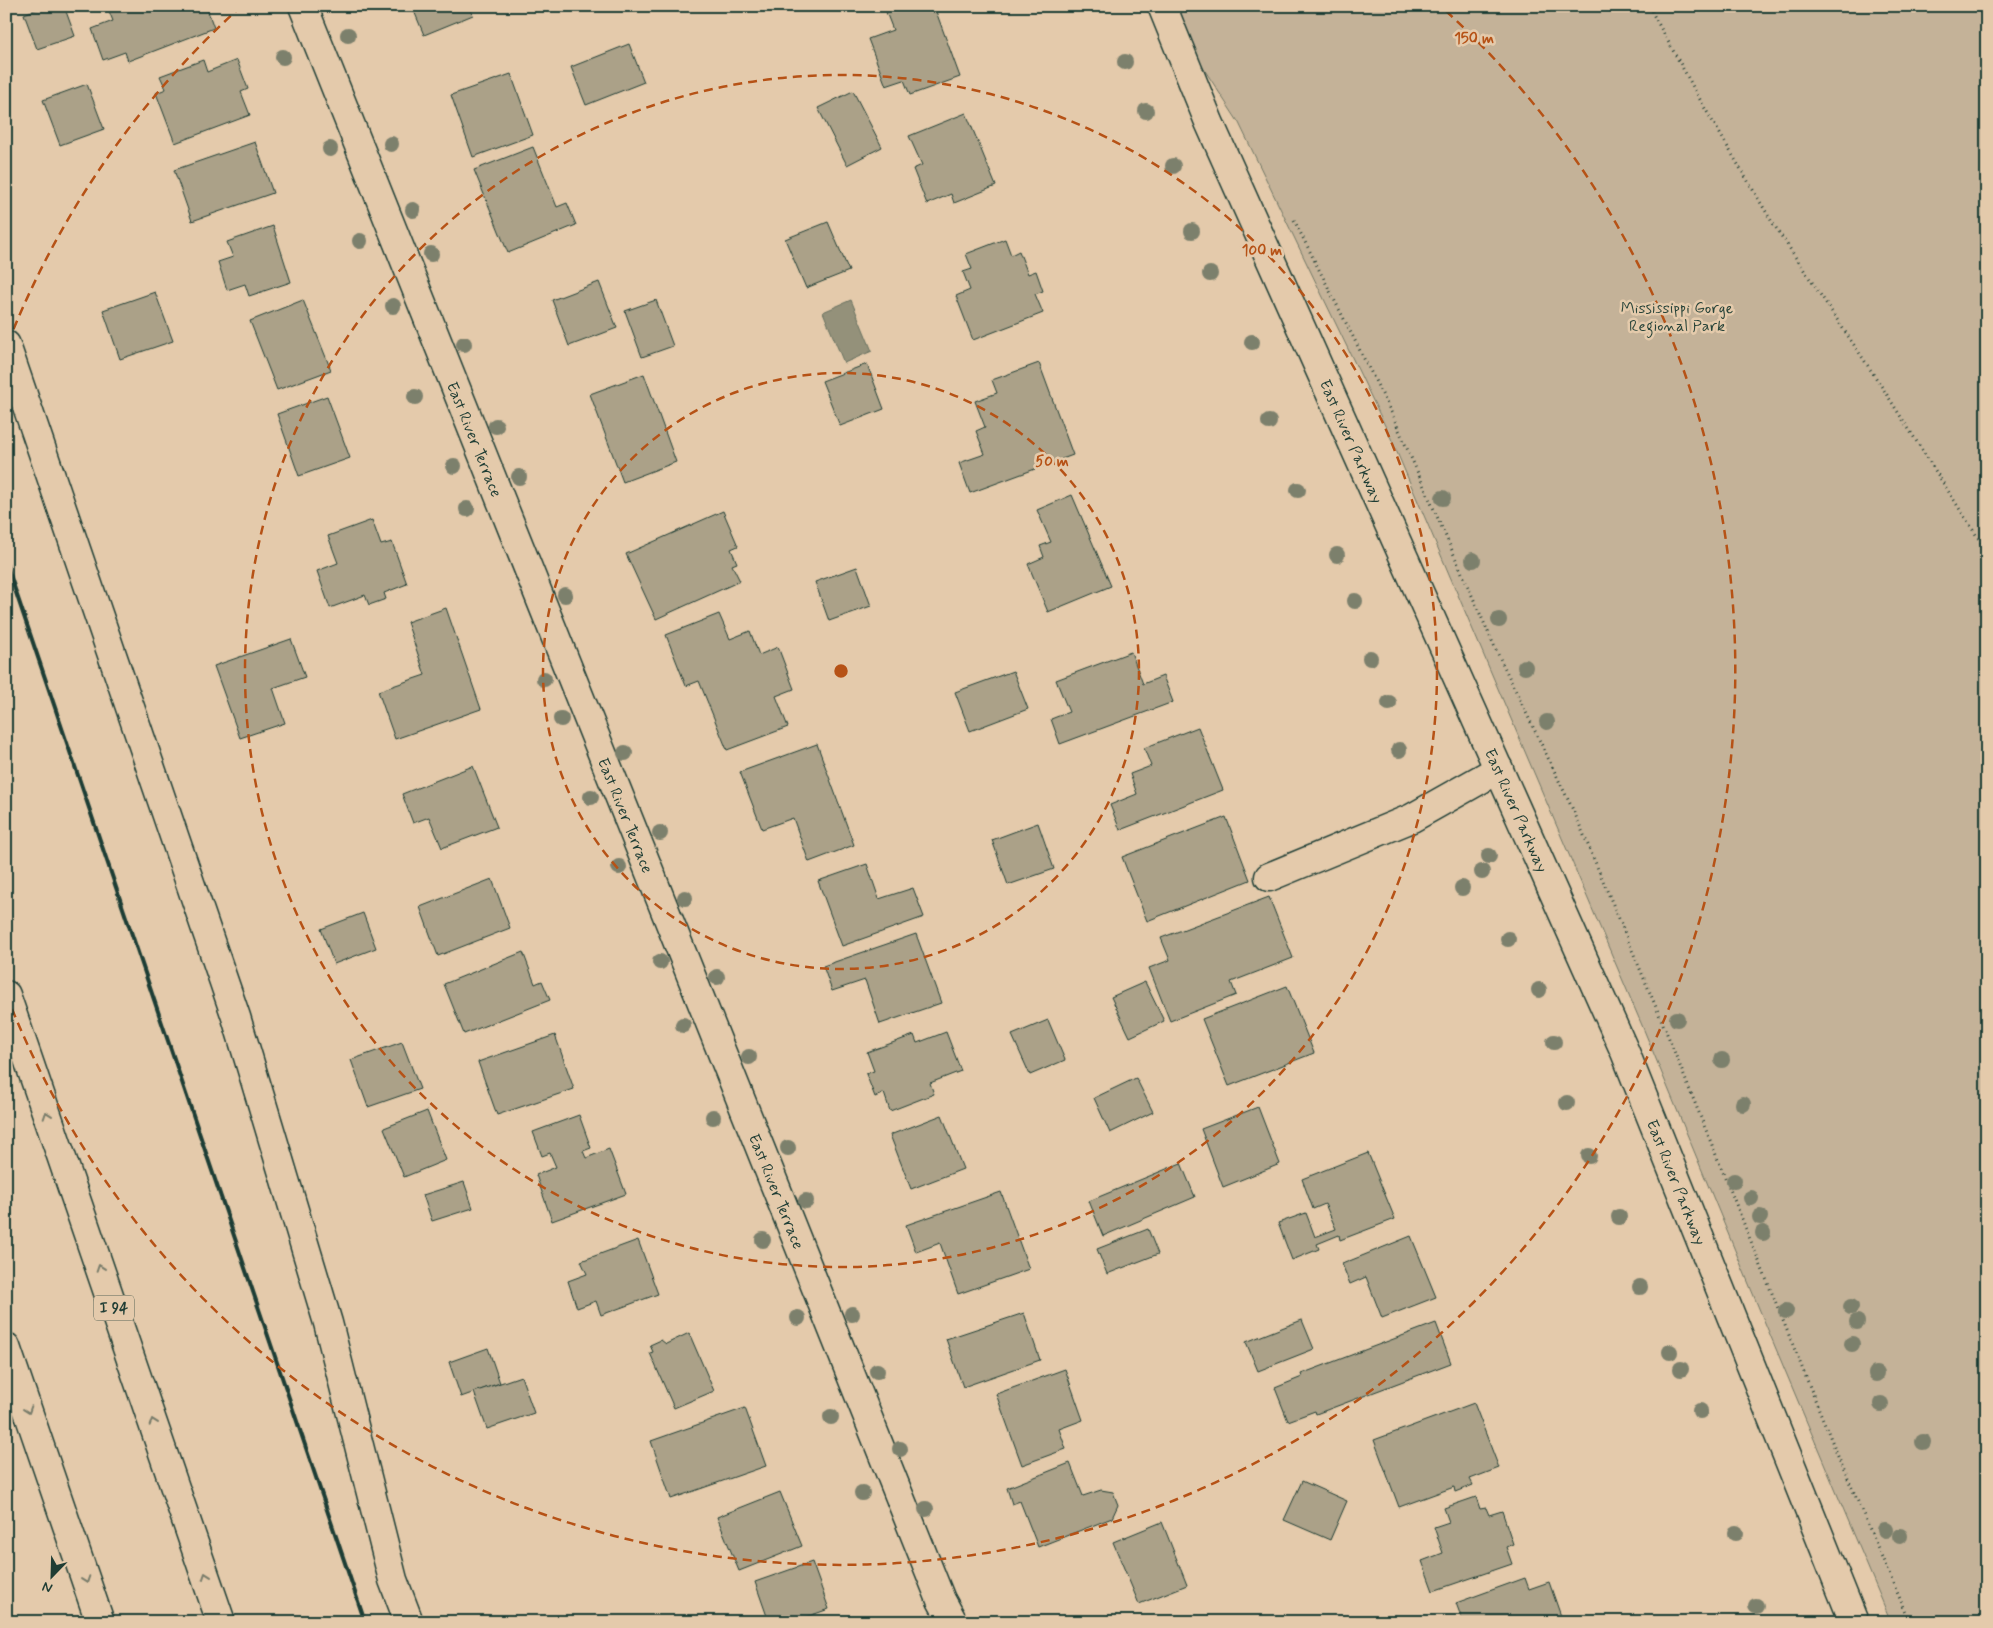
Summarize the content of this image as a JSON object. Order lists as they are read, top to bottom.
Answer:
{
  "streets": {
    "main road": ["East River Terrace", "East River Parkway", "I 94"]
  },
  "parks": ["Mississippi Gorge Regional Park"],
  "north": "bottom left",
  "rings": ["150 m", "100 m", "50 m"]
}
